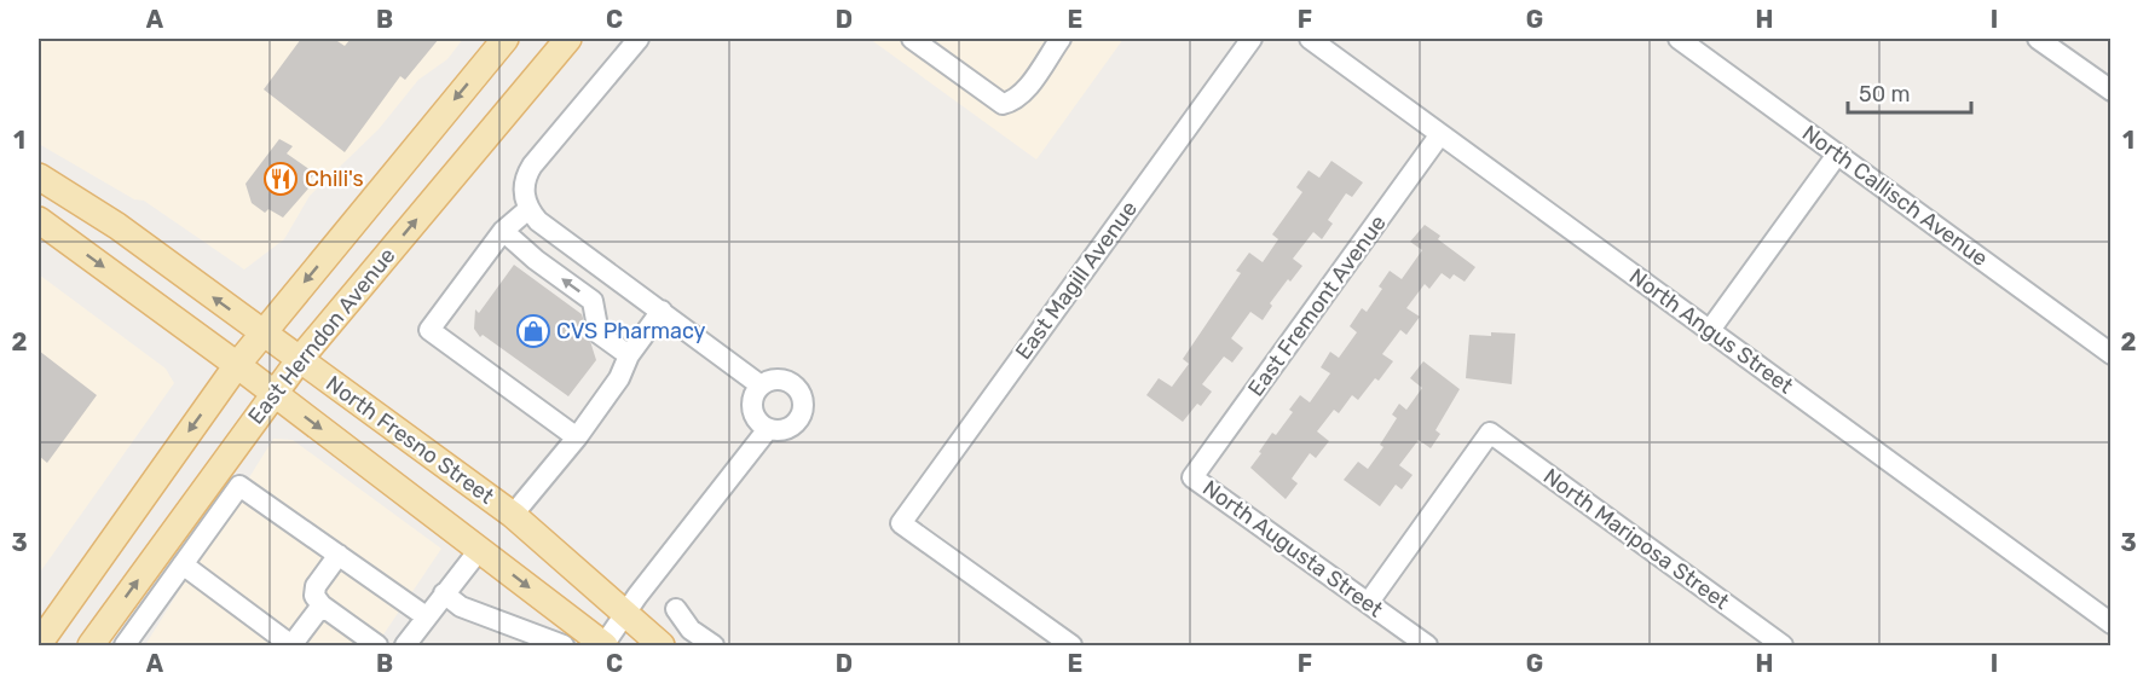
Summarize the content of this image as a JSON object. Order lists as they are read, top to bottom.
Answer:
{
  "streets": {
    "main road": ["East Herndon Avenue", "North Fresno Street"],
    "street": [
      "North Callisch Avenue",
      "East Magill Avenue",
      "East Fremont Avenue",
      "North Angus Street",
      "North Mariposa Street",
      "North Augusta Street"
    ]
  },
  "crossings": [
    ["East Fremont Avenue", "North Angus Street"],
    ["East Fremont Avenue", "North Augusta Street"],
    ["East Herndon Avenue", "North Fresno Street"],
    ["North Mariposa Street", "North Augusta Street"]
  ],
  "places": {
    "restaurant": ["Chili's"],
    "shop": ["CVS Pharmacy"]
  },
  "scale_bar": "50 m",
  "grid": {
    "columns": [
      "A",
      "B",
      "C",
      "D",
      "E",
      "F",
      "G",
      "H",
      "I"
    ],
    "rows": ["1", "2", "3"]
  }
}
